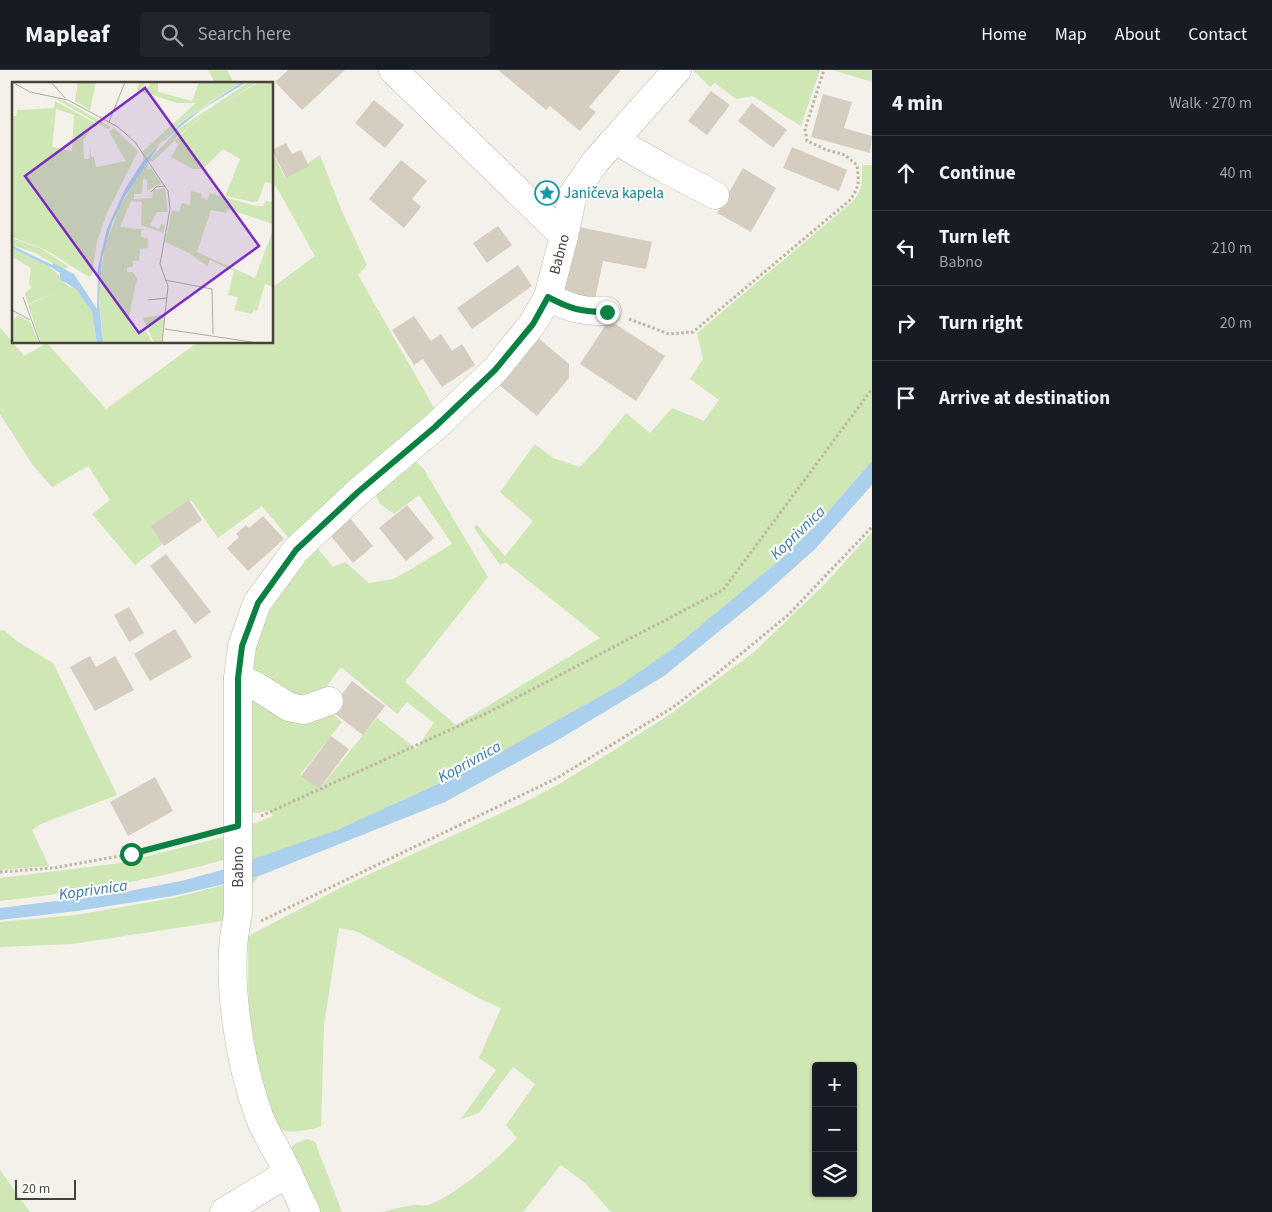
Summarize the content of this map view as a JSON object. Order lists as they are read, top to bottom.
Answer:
{
  "streets": {
    "street": ["Babno"]
  },
  "water": ["Koprivnica"],
  "places": {
    "place": ["Janičeva kapela"]
  },
  "scale_bar": "20 m",
  "page": {
    "header": "Mapleaf",
    "search": "Search here",
    "nav": [
      "Home",
      "Map",
      "About",
      "Contact"
    ],
    "heading": ["4 min", "Walk · 270 m"],
    "list": [
      ["Continue", "40 m"],
      ["Turn left", "Babno", "210 m"],
      ["Turn right", "20 m"],
      "Arrive at destination"
    ],
    "map_buttons": ["+", "−"],
    "scale": "20 m"
  }
}
